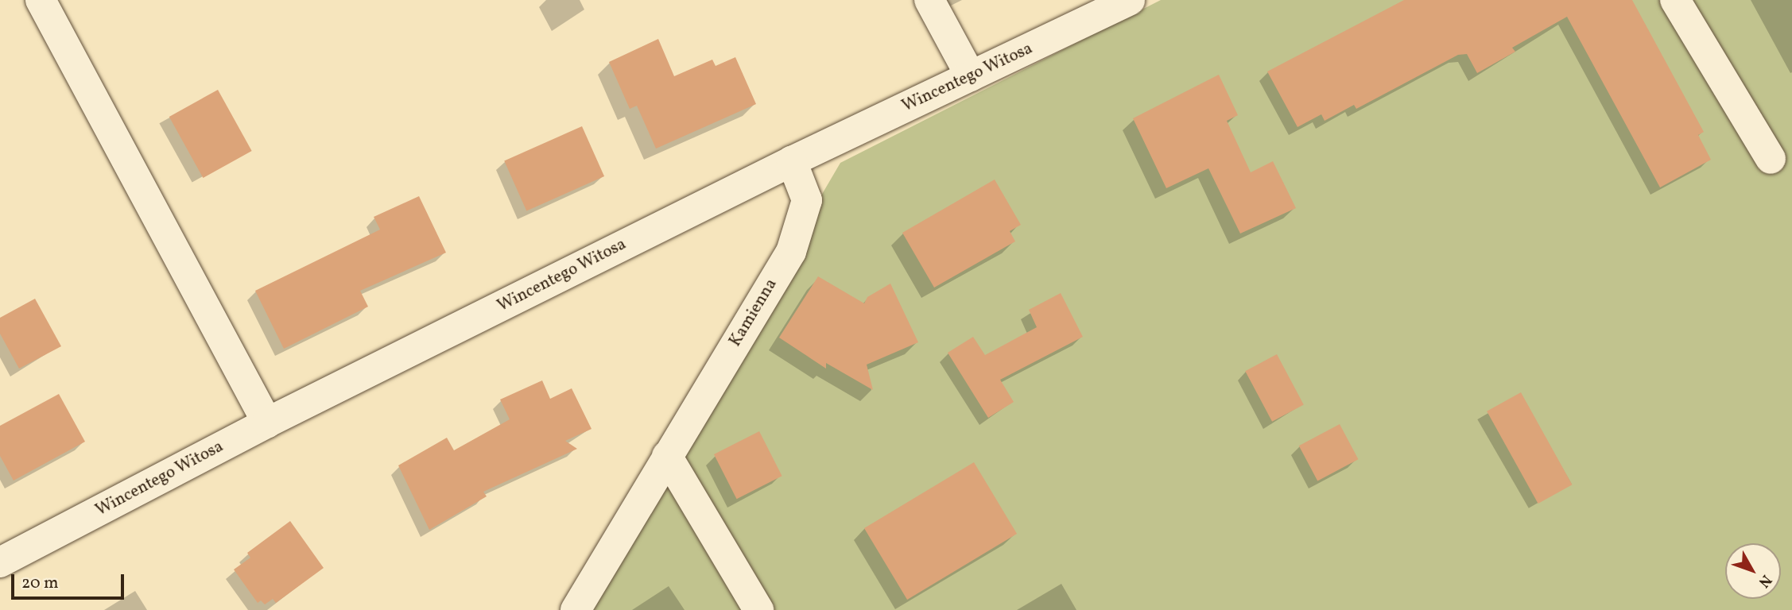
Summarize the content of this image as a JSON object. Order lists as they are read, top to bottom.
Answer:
{
  "streets": {
    "street": ["Wincentego Witosa", "Kamienna"]
  },
  "crossings": [
    ["Wincentego Witosa", "Kamienna"]
  ],
  "scale_bar": "20 m",
  "north": "bottom right"
}
